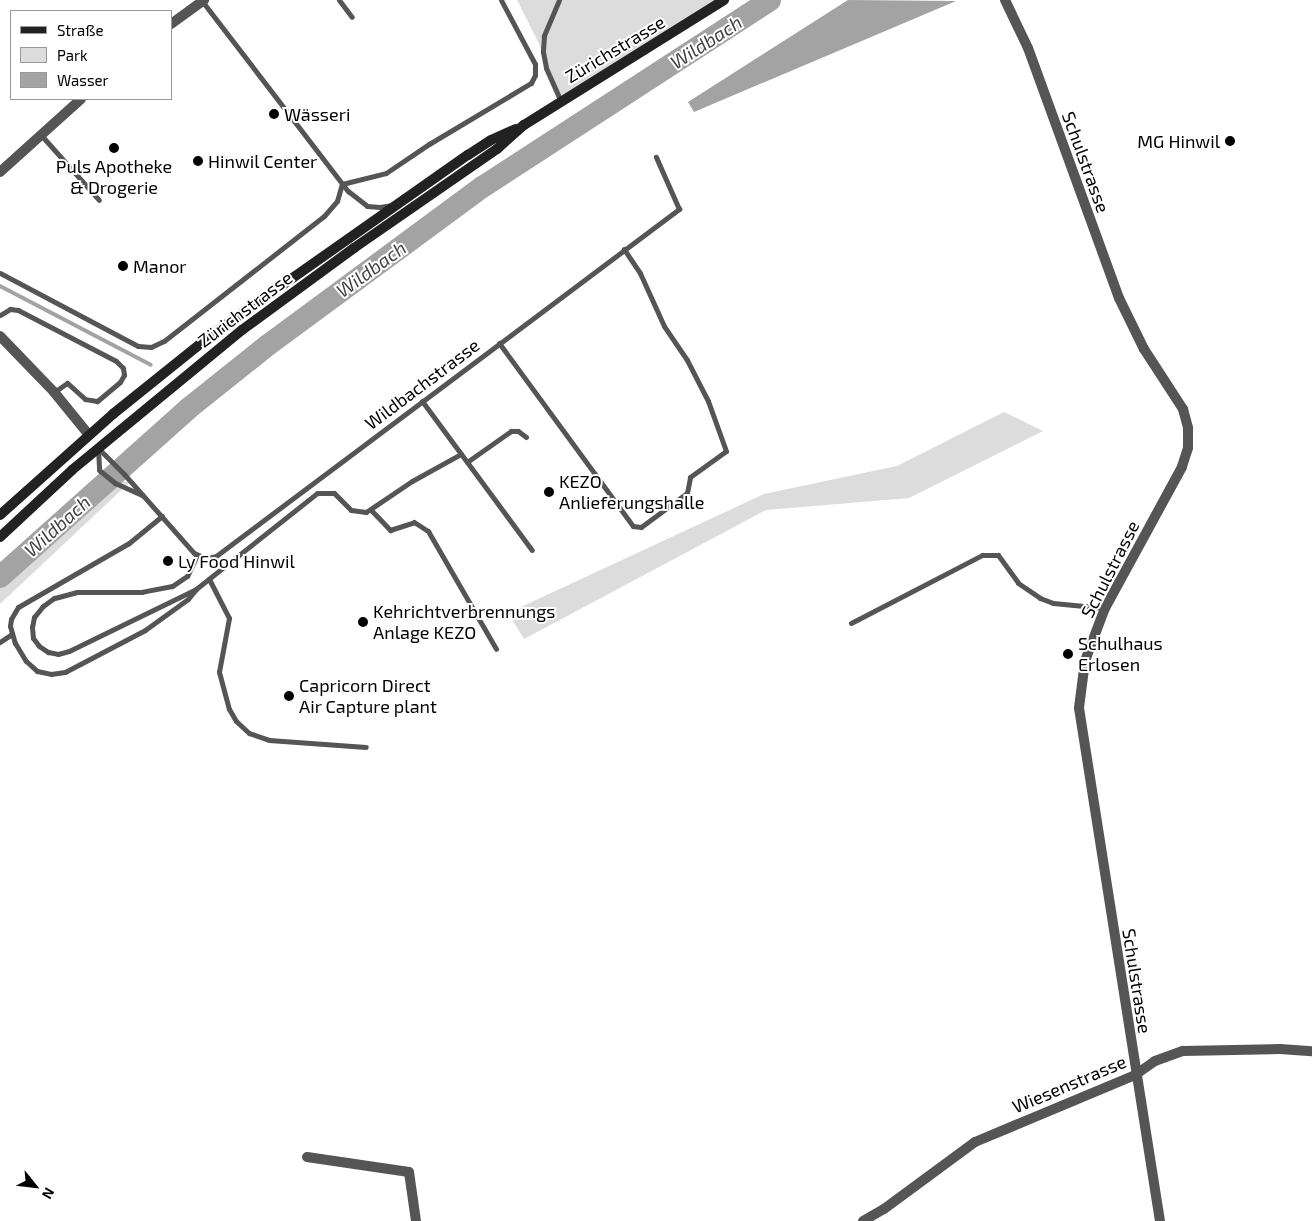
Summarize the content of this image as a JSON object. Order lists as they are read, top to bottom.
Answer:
{
  "streets": {
    "main road": ["Zürichstrasse"],
    "street": ["Schulstrasse", "Wiesenstrasse"],
    "lane": ["Wildbachstrasse"]
  },
  "crossings": [
    ["Schulstrasse", "Wiesenstrasse"]
  ],
  "water": ["Wildbach"],
  "places": [
    "Wässeri",
    "MG Hinwil",
    "Puls Apotheke & Drogerie",
    "Hinwil Center",
    "Manor",
    "KEZO Anlieferungshalle",
    "Ly Food Hinwil",
    "Kehrichtverbrennungs Anlage KEZO",
    "Schulhaus Erlosen",
    "Capricorn Direct Air Capture plant"
  ],
  "legend": ["Straße", "Park", "Wasser"],
  "north": "bottom right"
}
